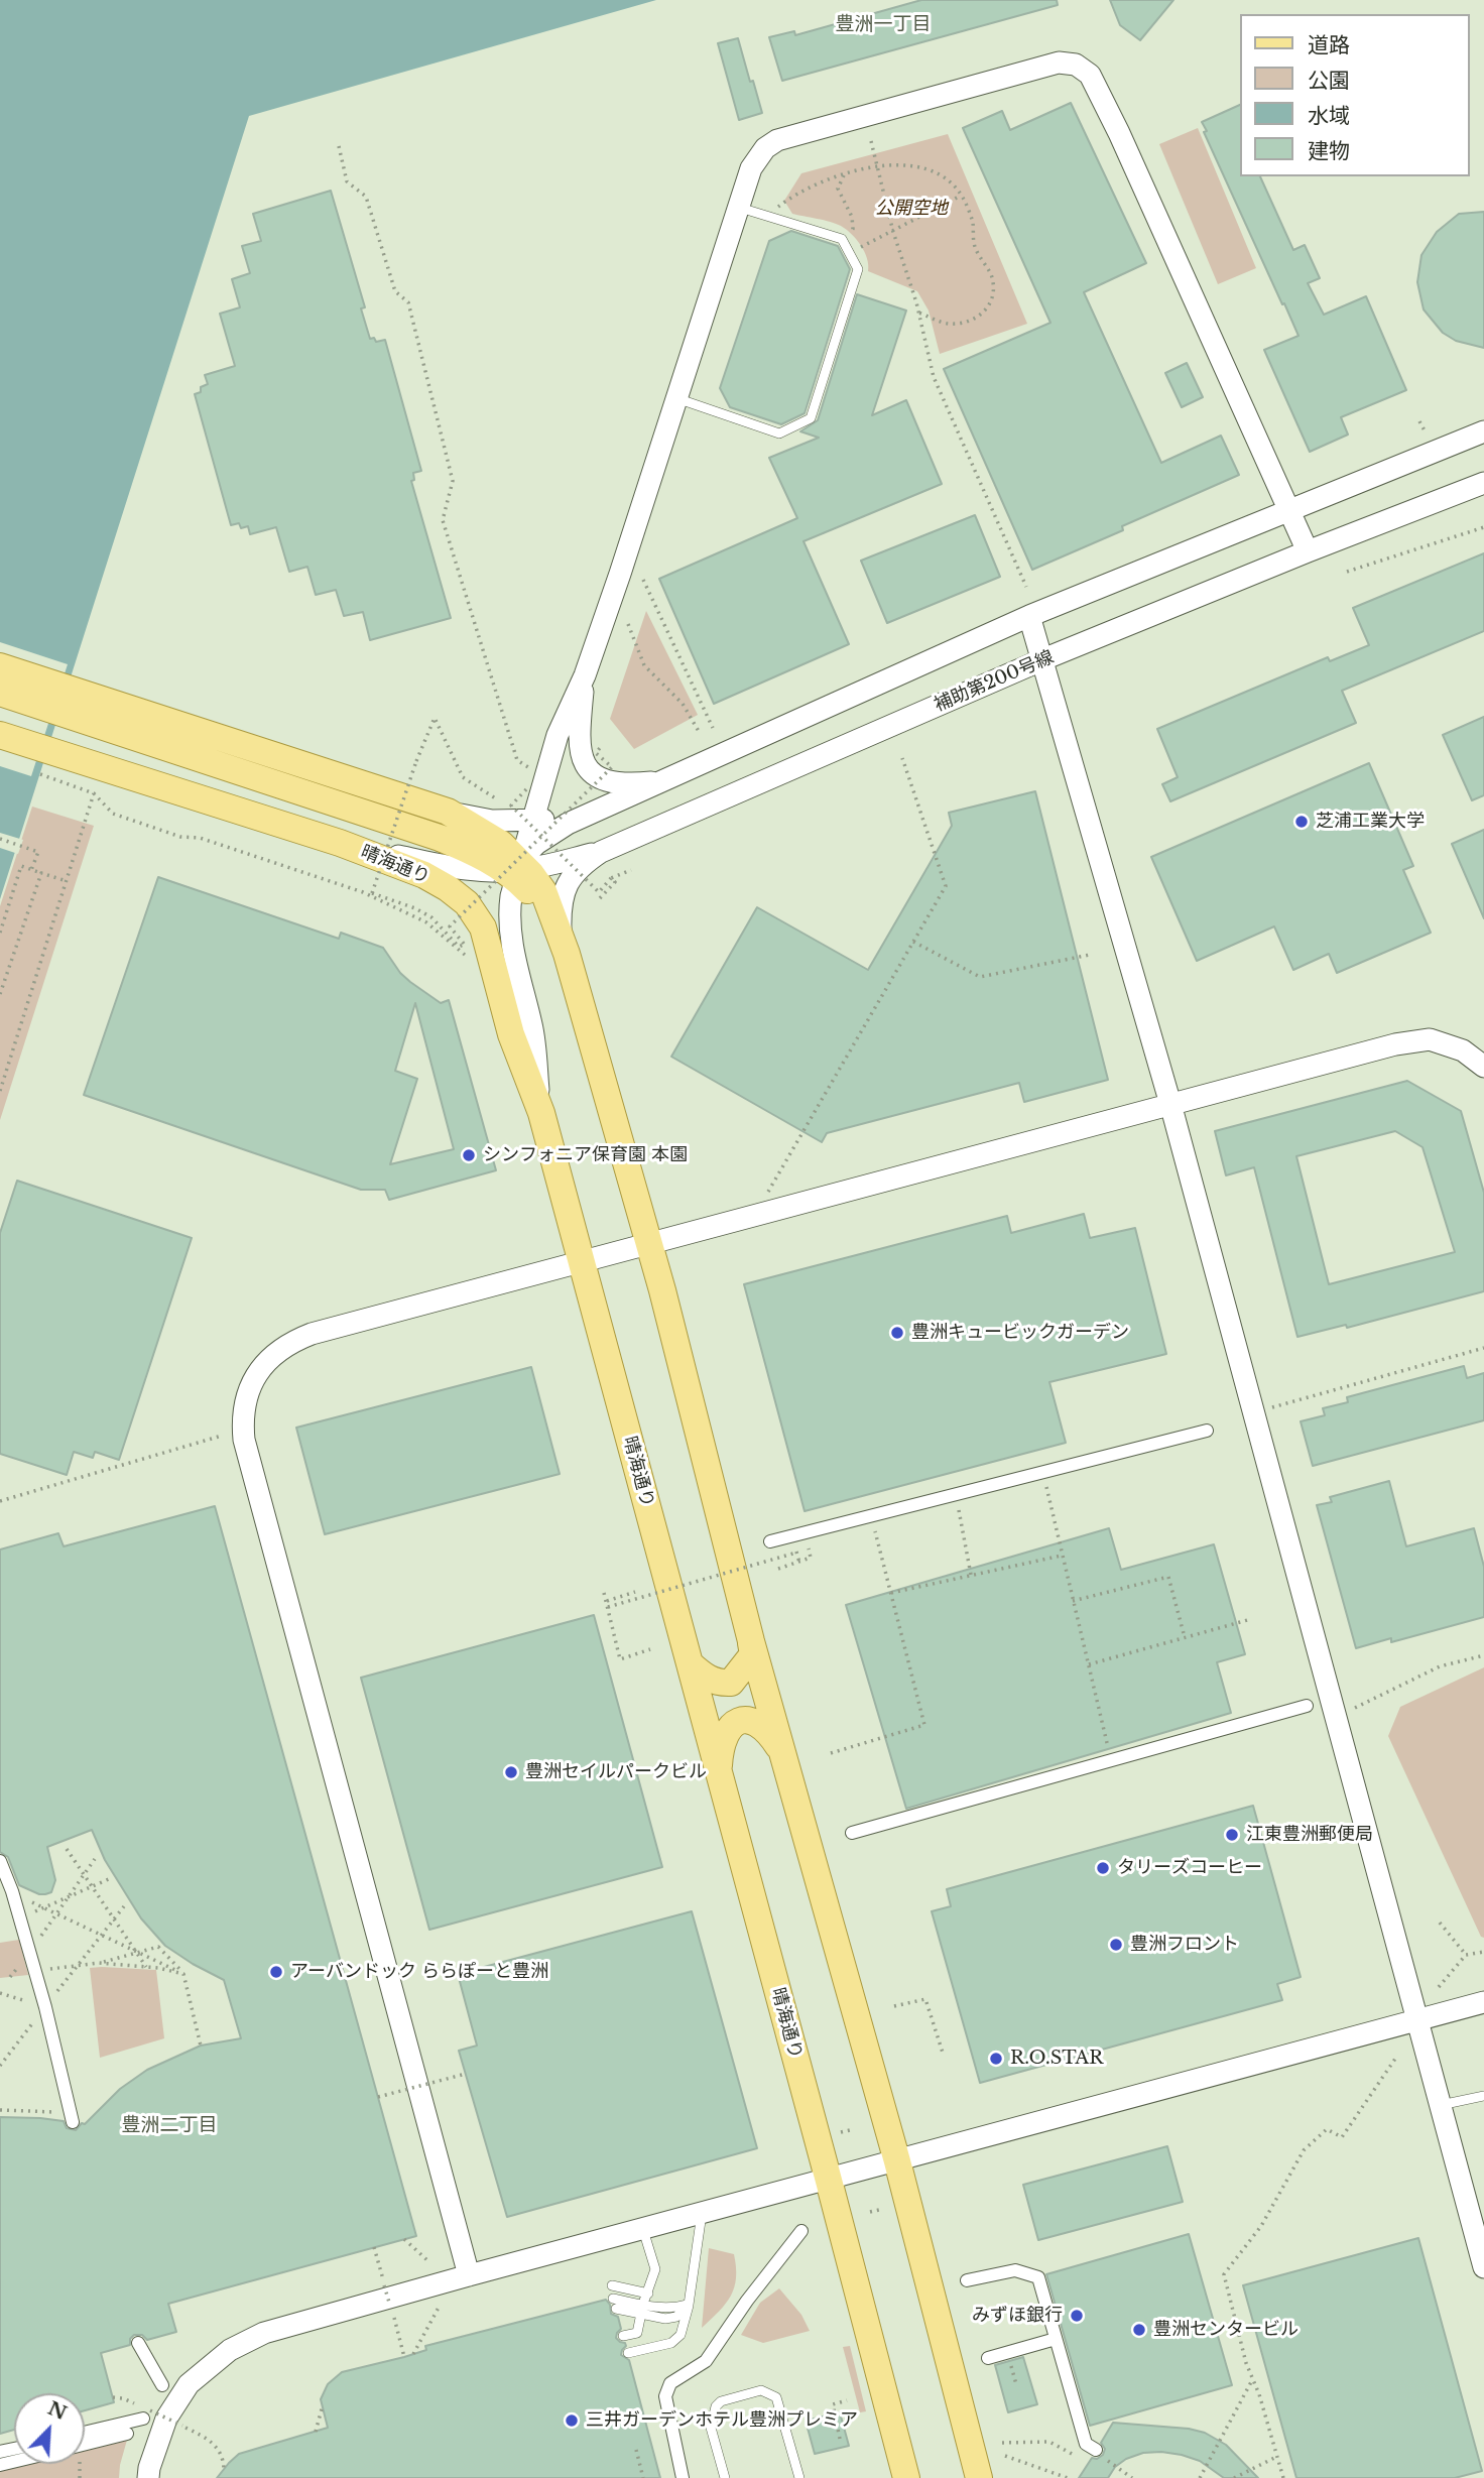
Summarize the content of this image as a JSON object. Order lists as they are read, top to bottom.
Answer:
{
  "streets": {
    "main road": ["晴海通り"],
    "street": ["補助第200号線"]
  },
  "crossings": [
    ["補助第200号線", "晴海通り"]
  ],
  "districts": ["豊洲一丁目", "豊洲二丁目"],
  "parks": ["公開空地"],
  "places": [
    "芝浦工業大学",
    "シンフォニア保育園 本園",
    "豊洲キュービックガーデン",
    "豊洲セイルパークビル",
    "江東豊洲郵便局",
    "タリーズコーヒー",
    "豊洲フロント",
    "アーバンドック ららぽーと豊洲",
    "R.O.STAR",
    "みずほ銀行",
    "豊洲センタービル",
    "三井ガーデンホテル豊洲プレミア"
  ],
  "legend": [
    "道路",
    "公園",
    "水域",
    "建物"
  ],
  "north": "top right"
}
